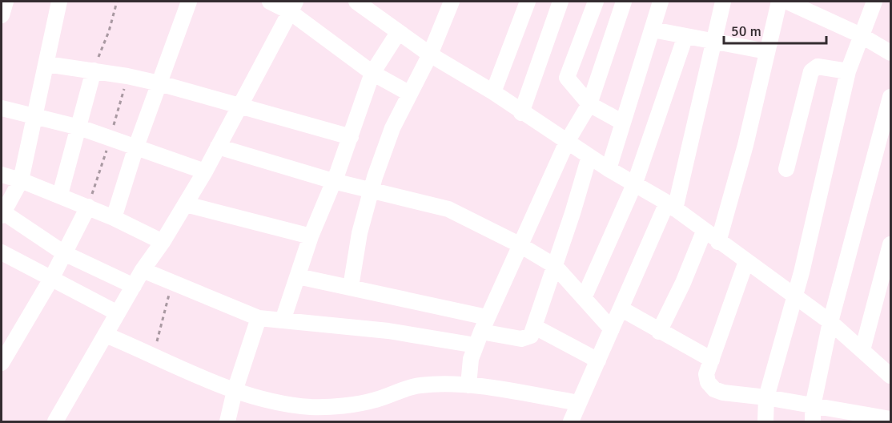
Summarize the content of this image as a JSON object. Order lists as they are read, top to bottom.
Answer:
{
  "scale_bar": "50 m"
}
